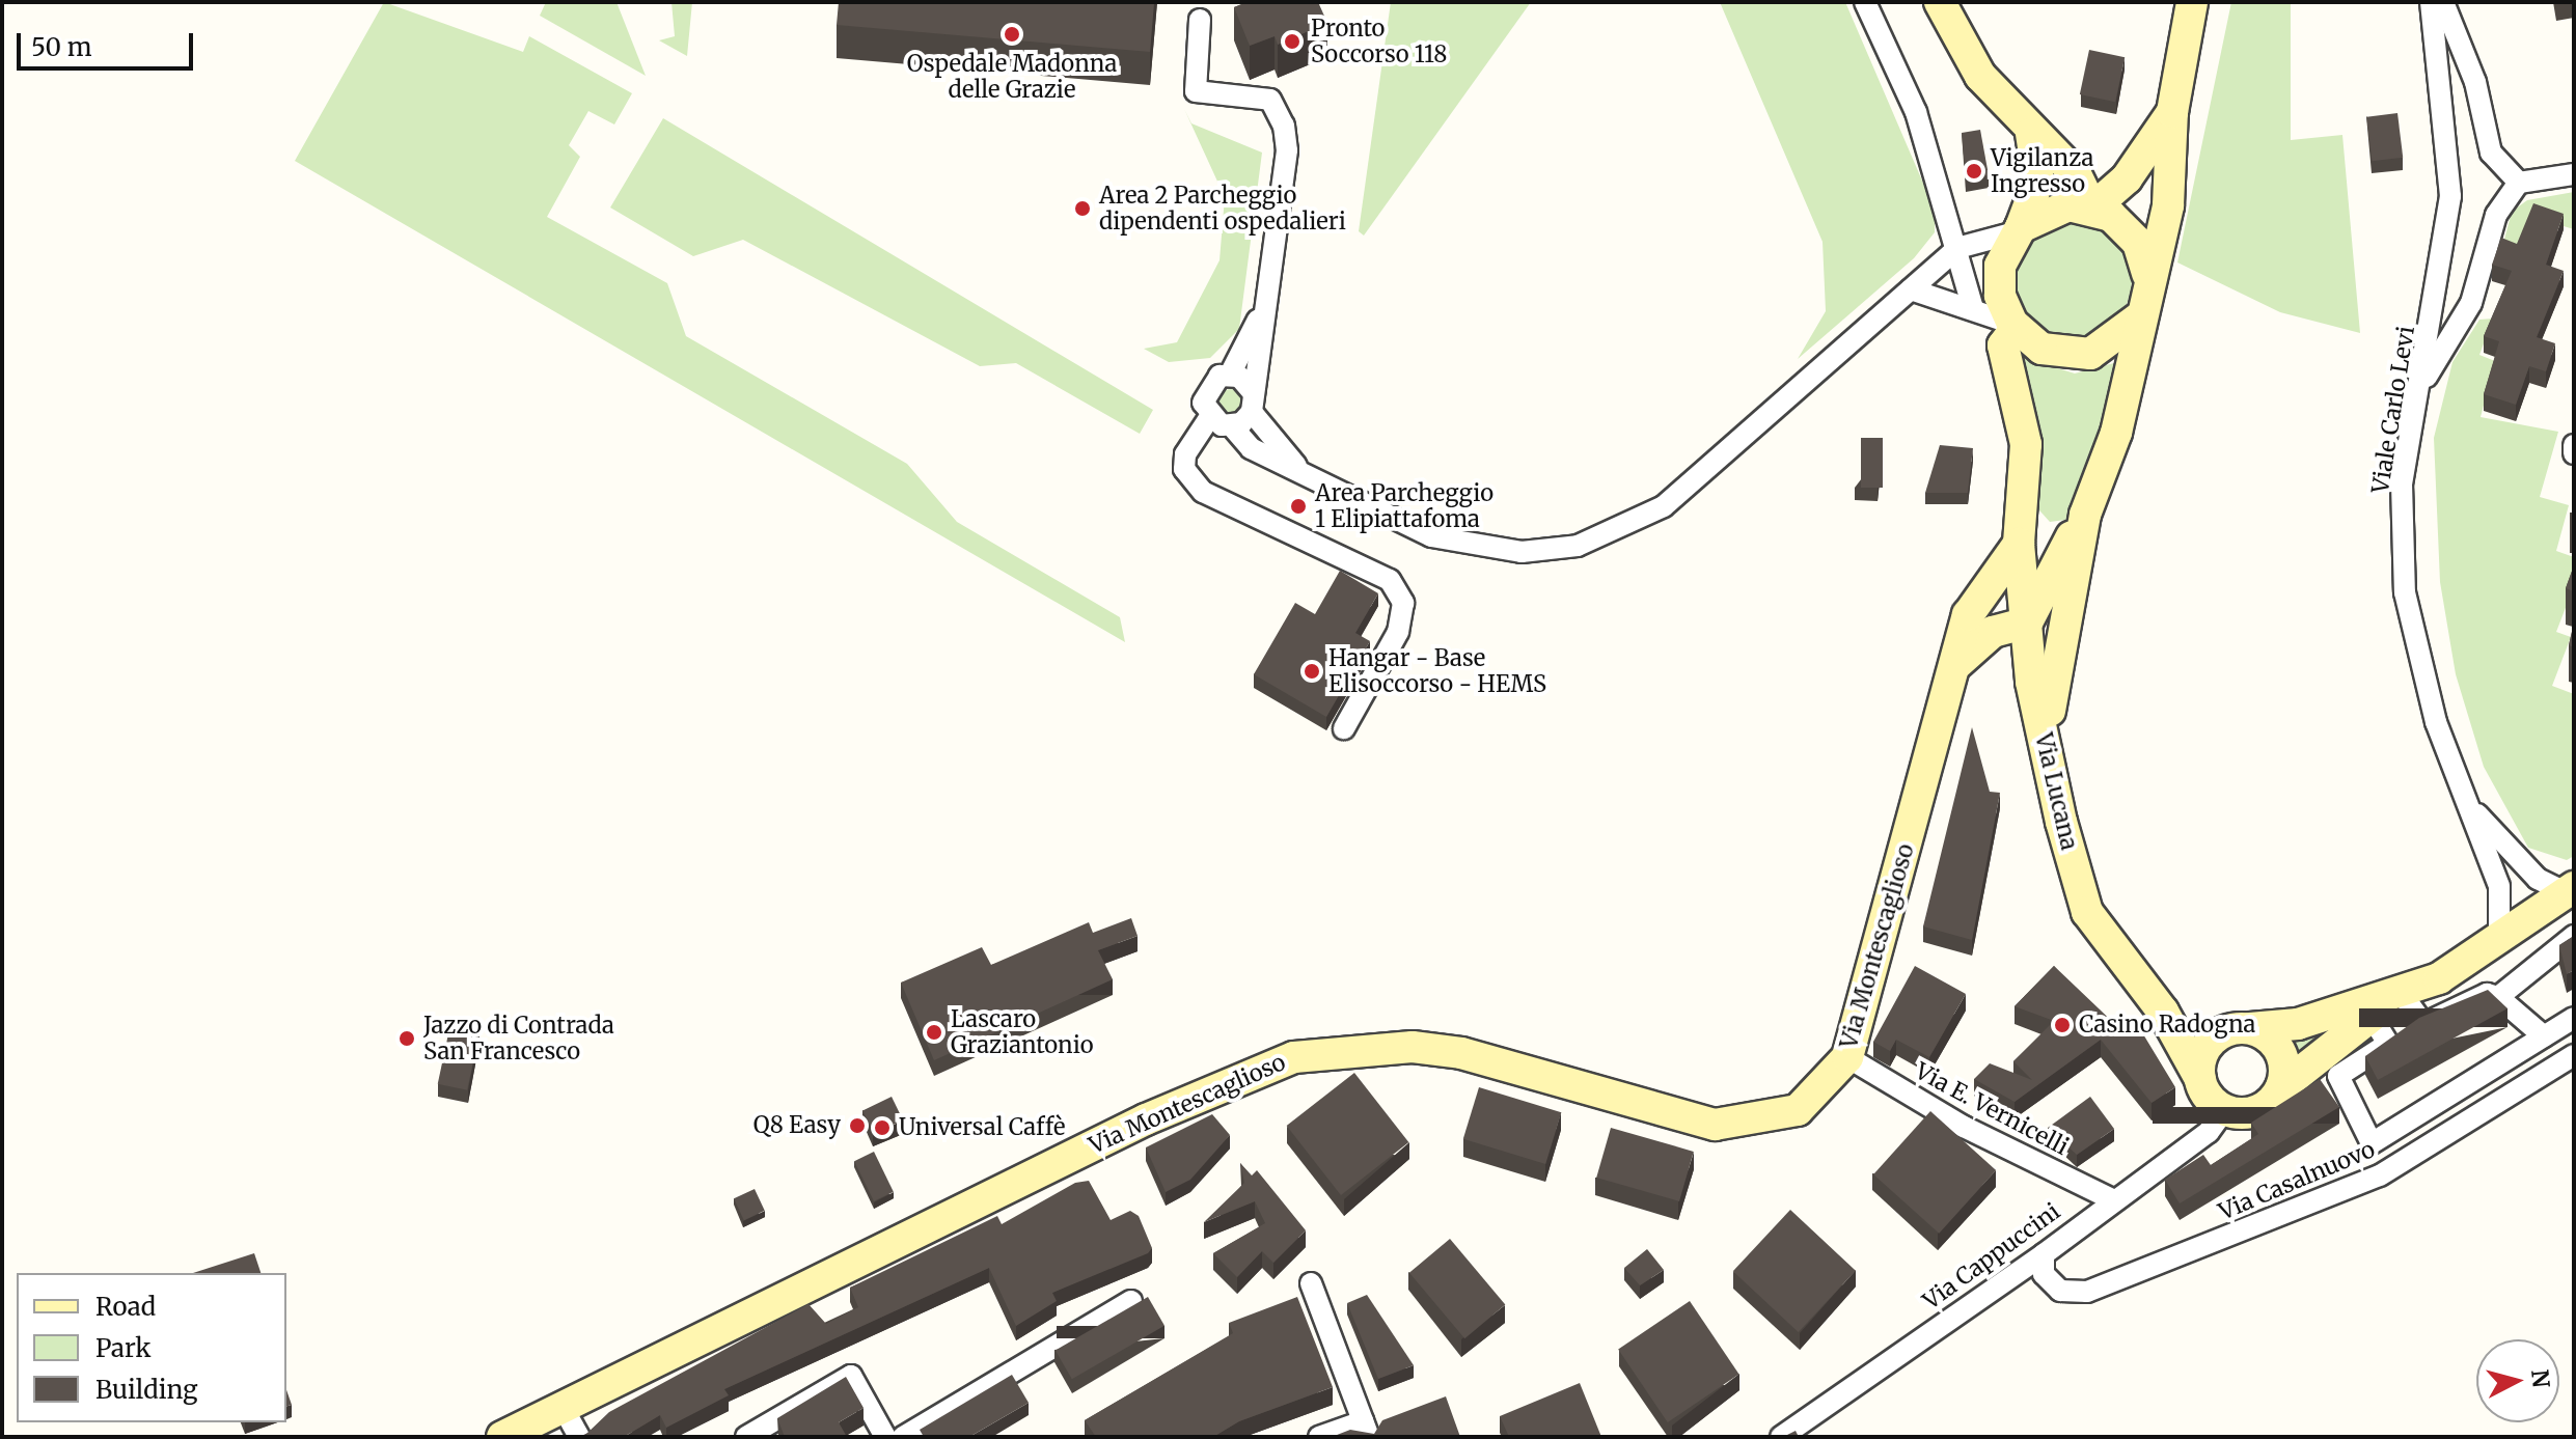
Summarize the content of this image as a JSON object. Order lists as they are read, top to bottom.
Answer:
{
  "streets": {
    "main road": ["Via Lucana", "Via Montescaglioso"],
    "street": [
      "Viale Carlo Levi",
      "Via E. Vernicelli",
      "Via Casalnuovo",
      "Via Cappuccini"
    ]
  },
  "crossings": [
    ["Via Lucana", "Via Montescaglioso"],
    ["Via Lucana", "Via Cappuccini"],
    ["Via Montescaglioso", "Via E. Vernicelli"],
    ["Via E. Vernicelli", "Via Cappuccini"],
    ["Via Casalnuovo", "Via Cappuccini"]
  ],
  "places": [
    "Ospedale Madonna delle Grazie",
    "Pronto Soccorso 118",
    "Vigilanza Ingresso",
    "Area 2 Parcheggio dipendenti ospedalieri",
    "Area Parcheggio 1 Elipiattafoma",
    "Hangar - Base Elisoccorso - HEMS",
    "Casino Radogna",
    "Lascaro Graziantonio",
    "Jazzo di Contrada San Francesco",
    "Q8 Easy",
    "Universal Caffè"
  ],
  "legend": ["Road", "Park", "Building"],
  "scale_bar": "50 m",
  "north": "right"
}
